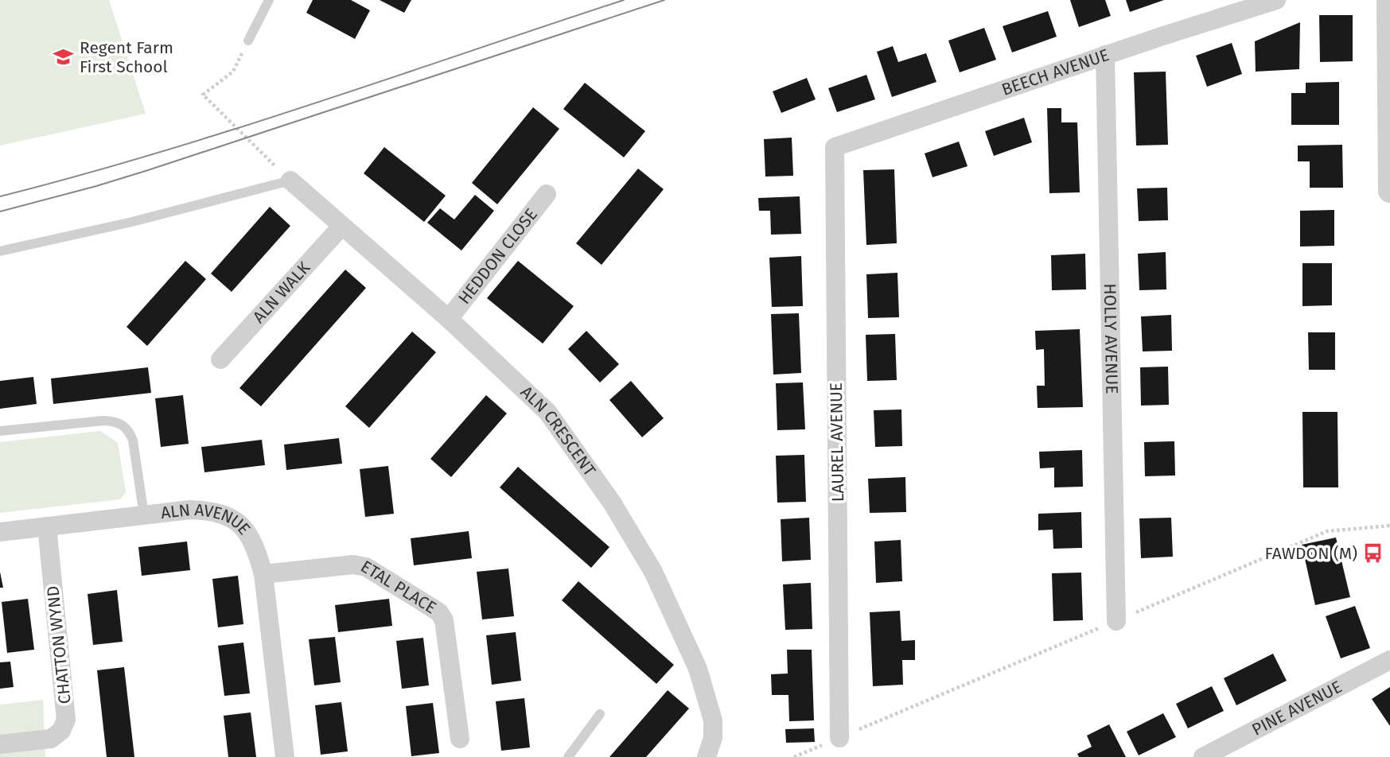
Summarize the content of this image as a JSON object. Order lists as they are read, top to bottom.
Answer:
{
  "streets": {
    "street": [
      "BEECH AVENUE",
      "HEDDON CLOSE",
      "ALN WALK",
      "HOLLY AVENUE",
      "ALN CRESCENT",
      "LAUREL AVENUE",
      "ALN AVENUE",
      "ETAL PLACE",
      "CHATTON WYND",
      "PINE AVENUE"
    ]
  },
  "crossings": [
    ["BEECH AVENUE", "HOLLY AVENUE"],
    ["BEECH AVENUE", "LAUREL AVENUE"],
    ["HEDDON CLOSE", "ALN CRESCENT"],
    ["ALN WALK", "ALN CRESCENT"],
    ["ALN AVENUE", "ETAL PLACE"],
    ["ALN AVENUE", "CHATTON WYND"]
  ],
  "places": {
    "school or university": ["Regent Farm First School"],
    "bus stop": ["FAWDON (M)"]
  }
}
